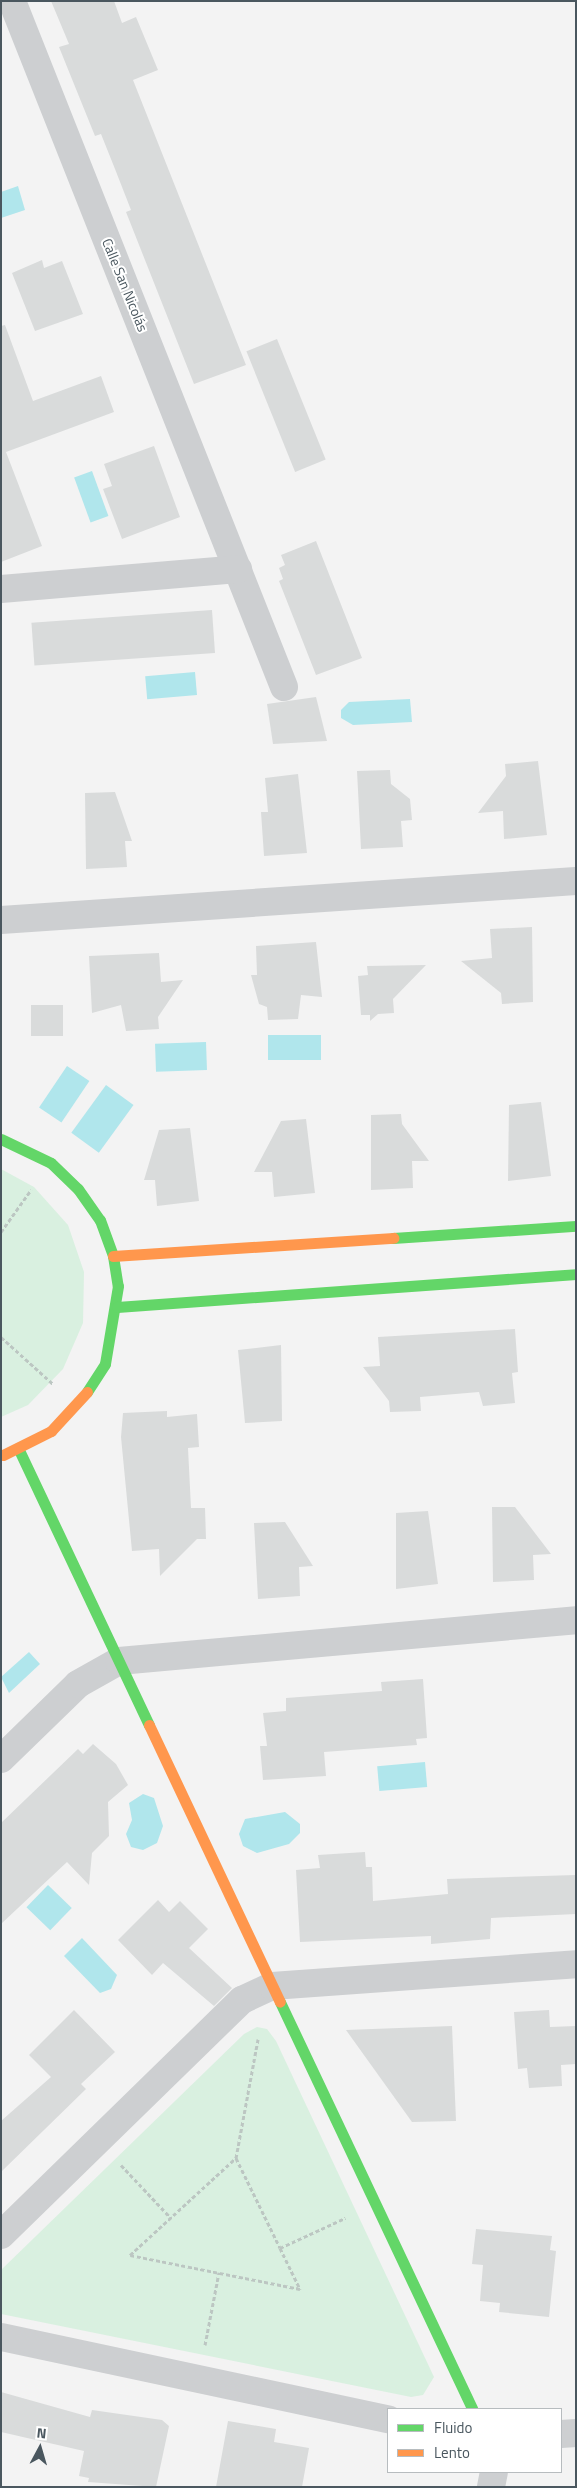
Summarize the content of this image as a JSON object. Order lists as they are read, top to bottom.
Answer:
{
  "streets": {
    "street": ["Calle San Nicolás"]
  },
  "legend": ["Fluido", "Lento"],
  "north": "top"
}
